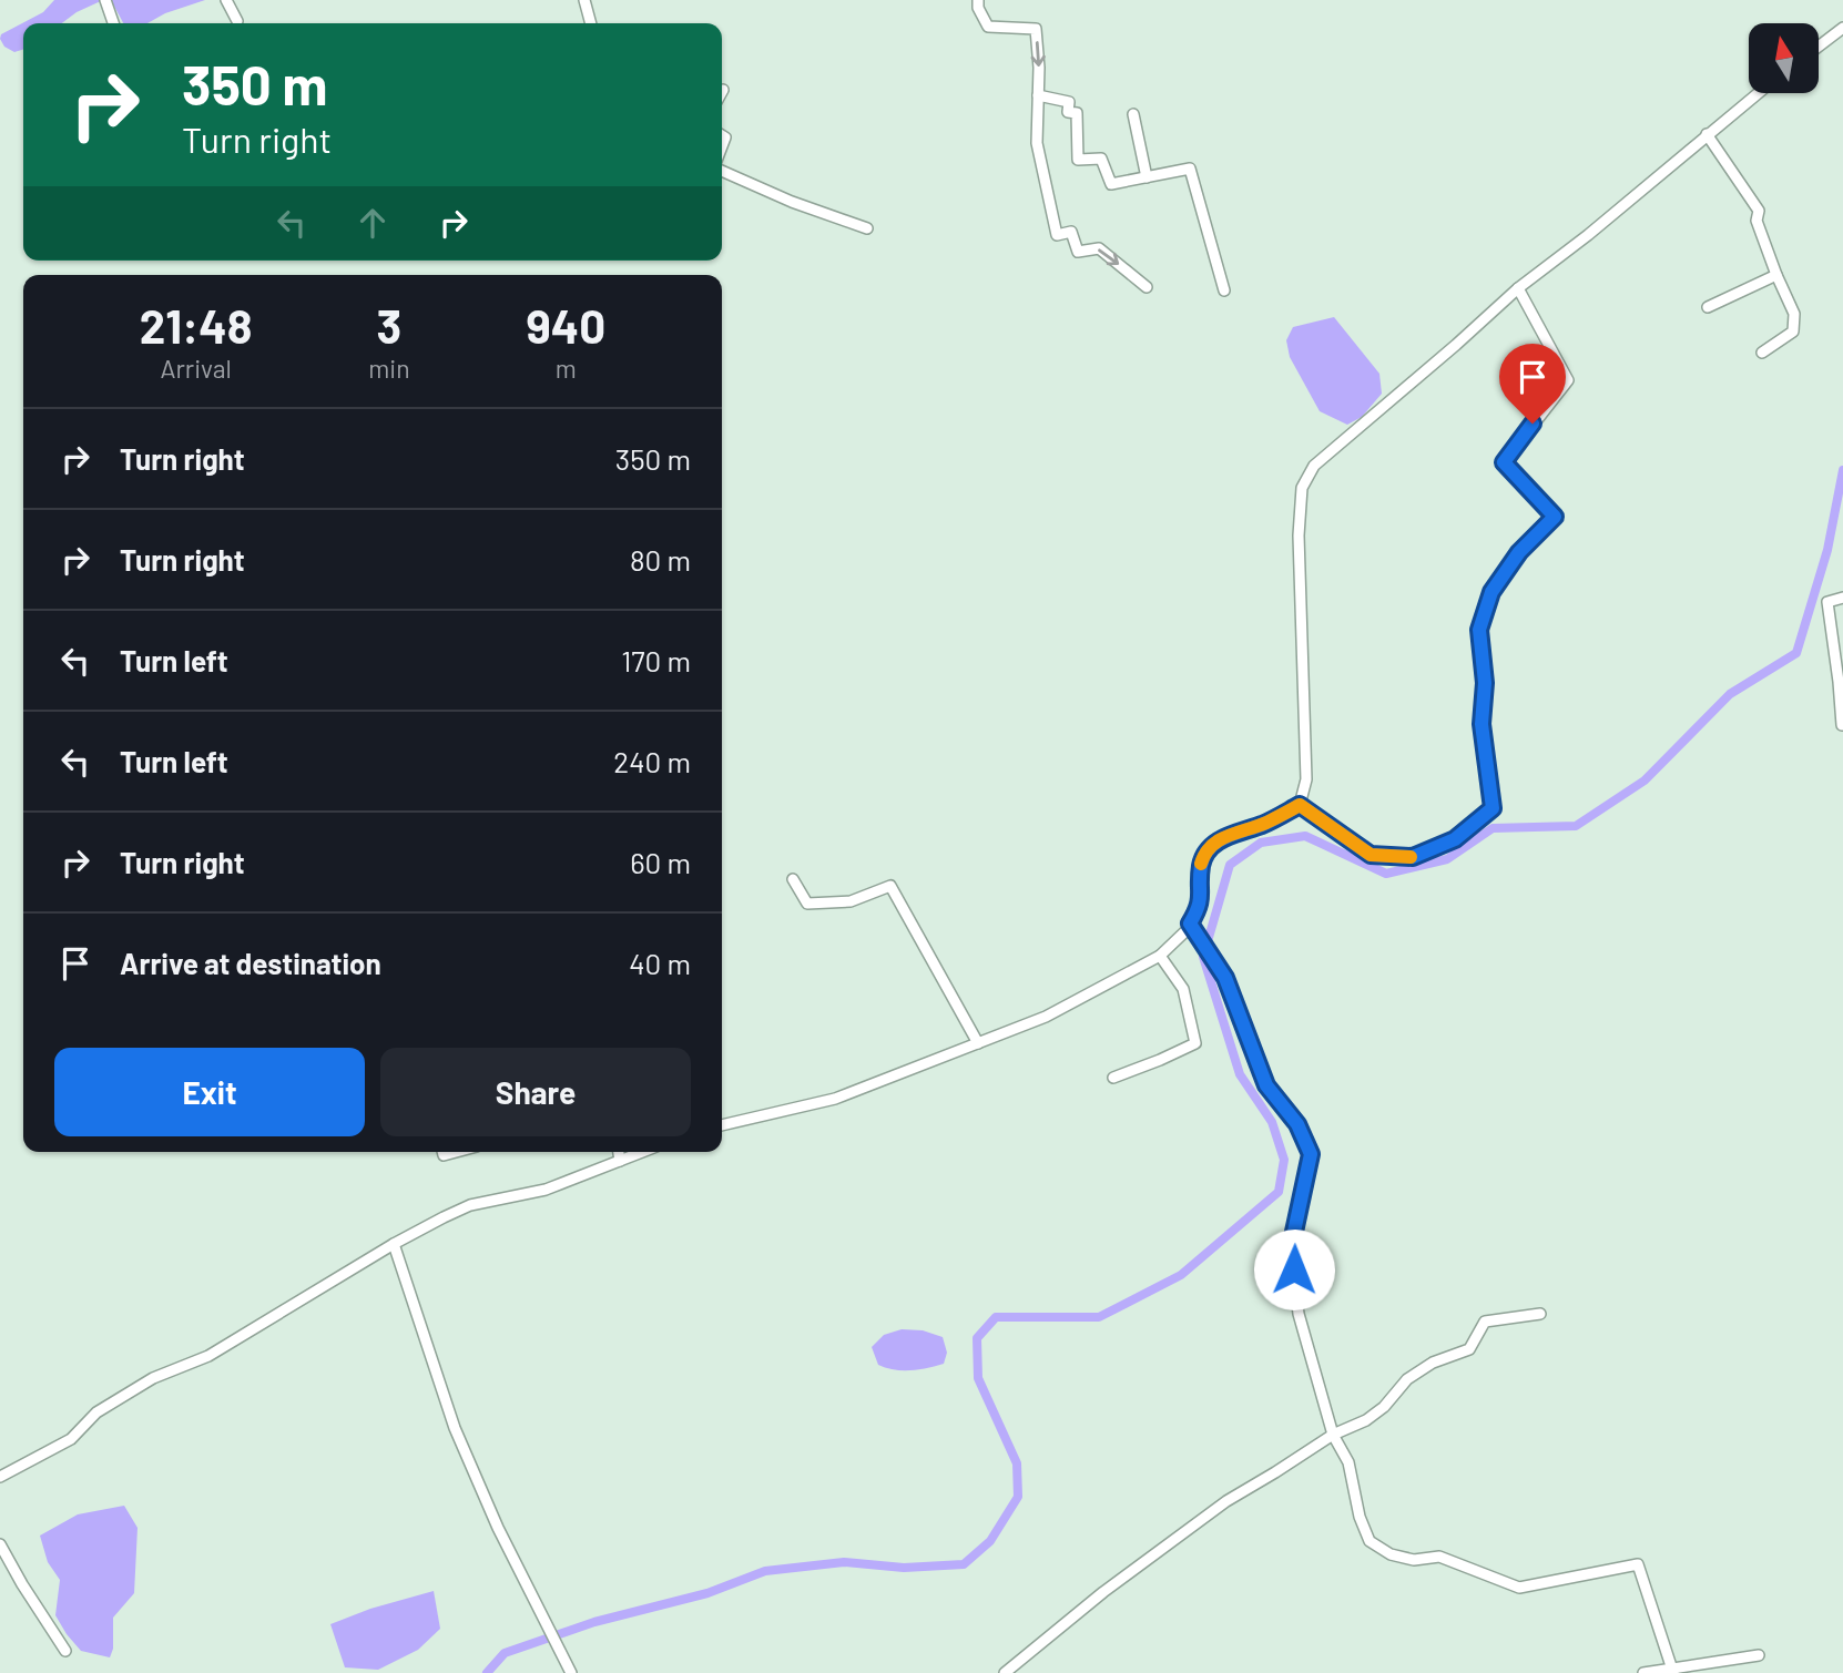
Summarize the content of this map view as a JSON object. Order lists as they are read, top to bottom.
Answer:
{
  "north": "top",
  "page": {
    "turn": ["350 m", "Turn right"],
    "eta": [
      "21:48",
      "Arrival",
      "3",
      "min",
      "940",
      "m"
    ],
    "list": [
      {
        "name": "Turn right",
        "value": "350 m"
      },
      {
        "name": "Turn right",
        "value": "80 m"
      },
      {
        "name": "Turn left",
        "value": "170 m"
      },
      {
        "name": "Turn left",
        "value": "240 m"
      },
      {
        "name": "Turn right",
        "value": "60 m"
      },
      {
        "name": "Arrive at destination",
        "value": "40 m"
      }
    ],
    "buttons": ["Exit", "Share"]
  }
}
